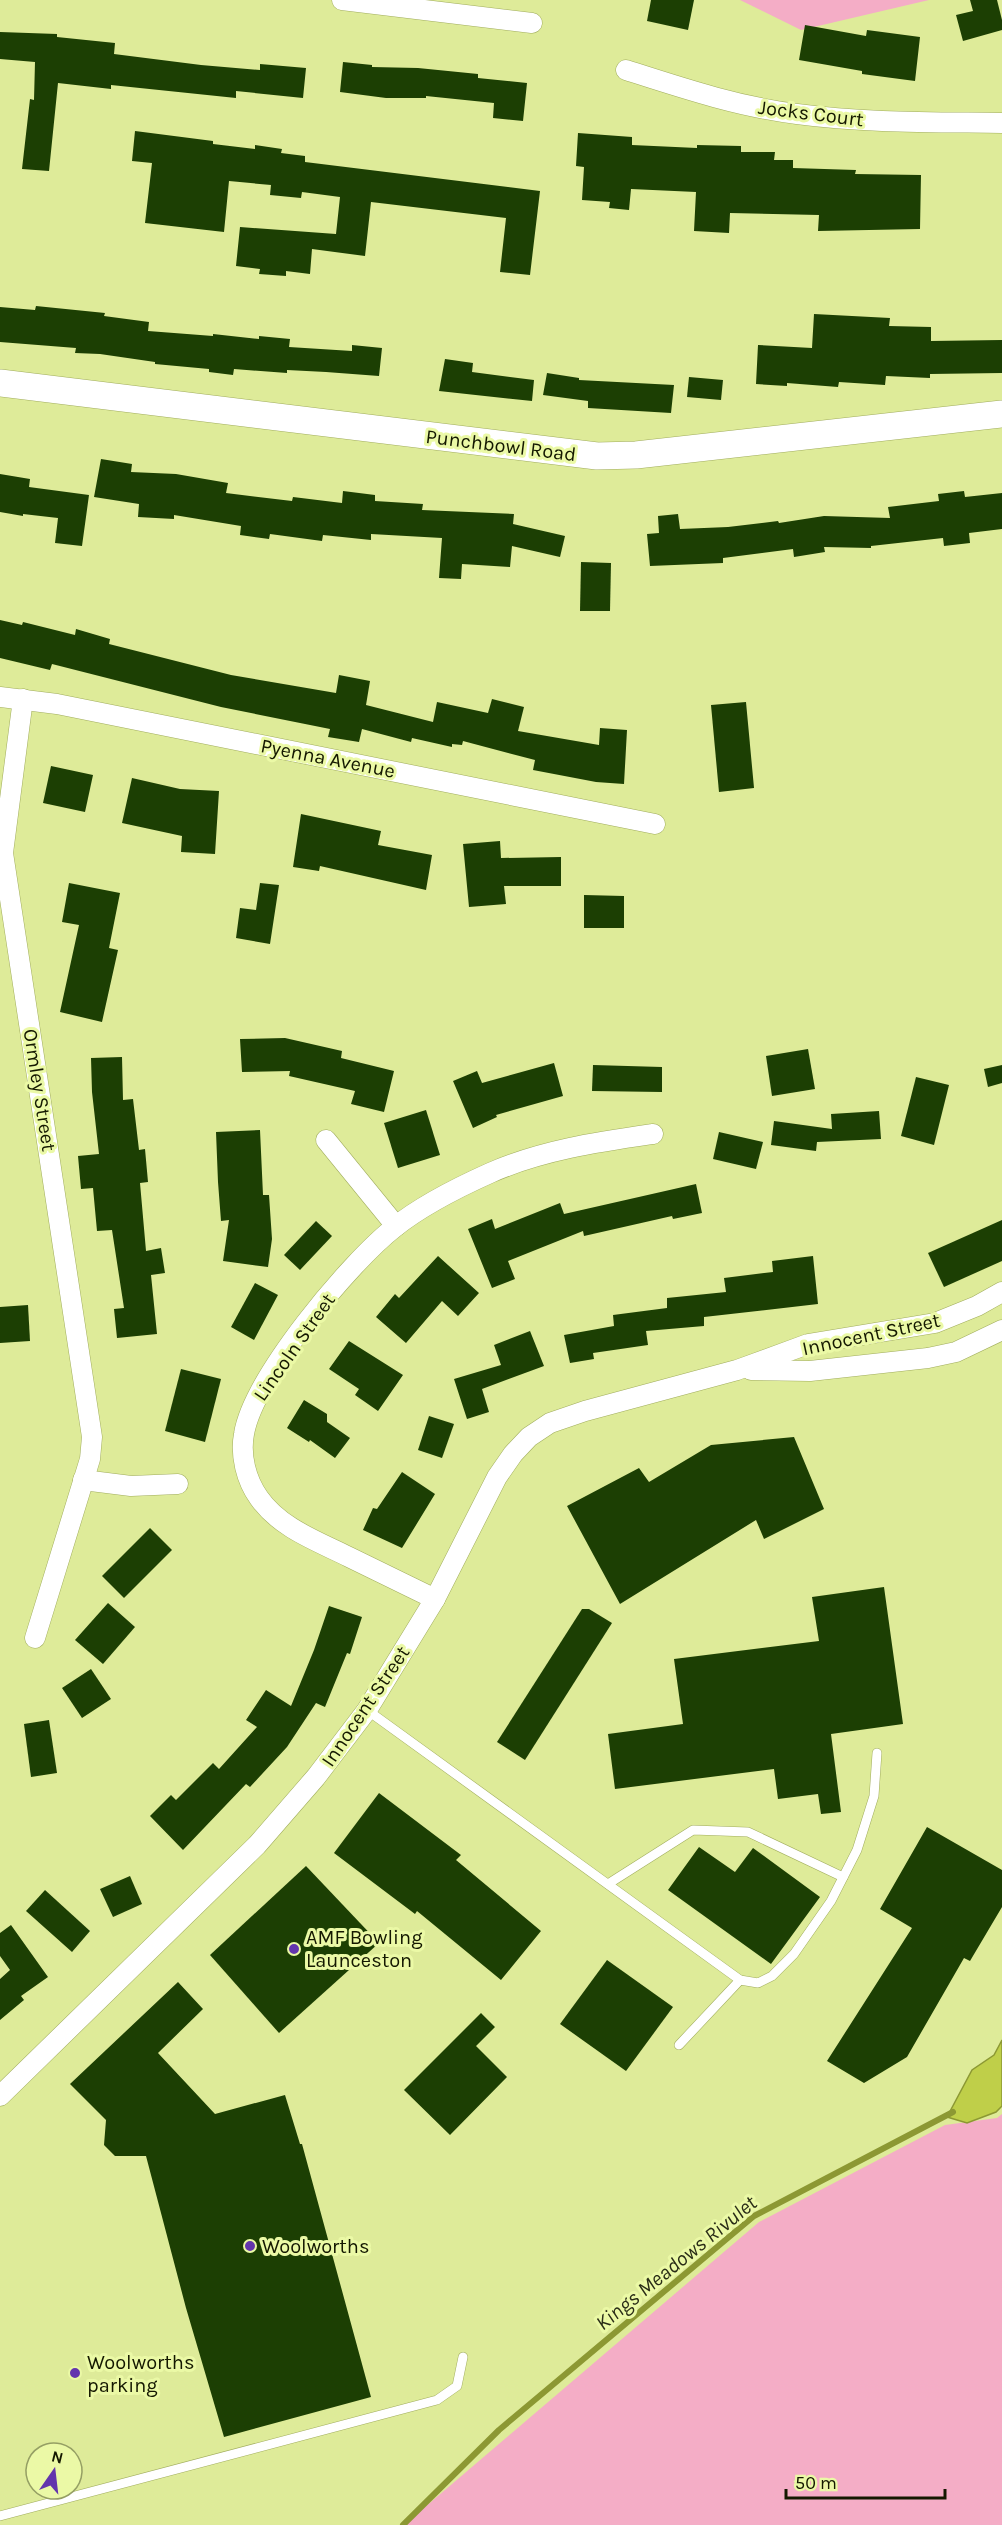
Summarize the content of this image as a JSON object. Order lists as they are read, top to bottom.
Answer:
{
  "streets": {
    "street": [
      "Jocks Court",
      "Punchbowl Road",
      "Pyenna Avenue",
      "Ormley Street",
      "Innocent Street",
      "Lincoln Street"
    ]
  },
  "crossings": [
    ["Pyenna Avenue", "Ormley Street"],
    ["Innocent Street", "Lincoln Street"]
  ],
  "water": ["Kings Meadows Rivulet"],
  "places": ["AMF Bowling Launceston", "Woolworths", "Woolworths parking"],
  "scale_bar": "50 m",
  "north": "top"
}
